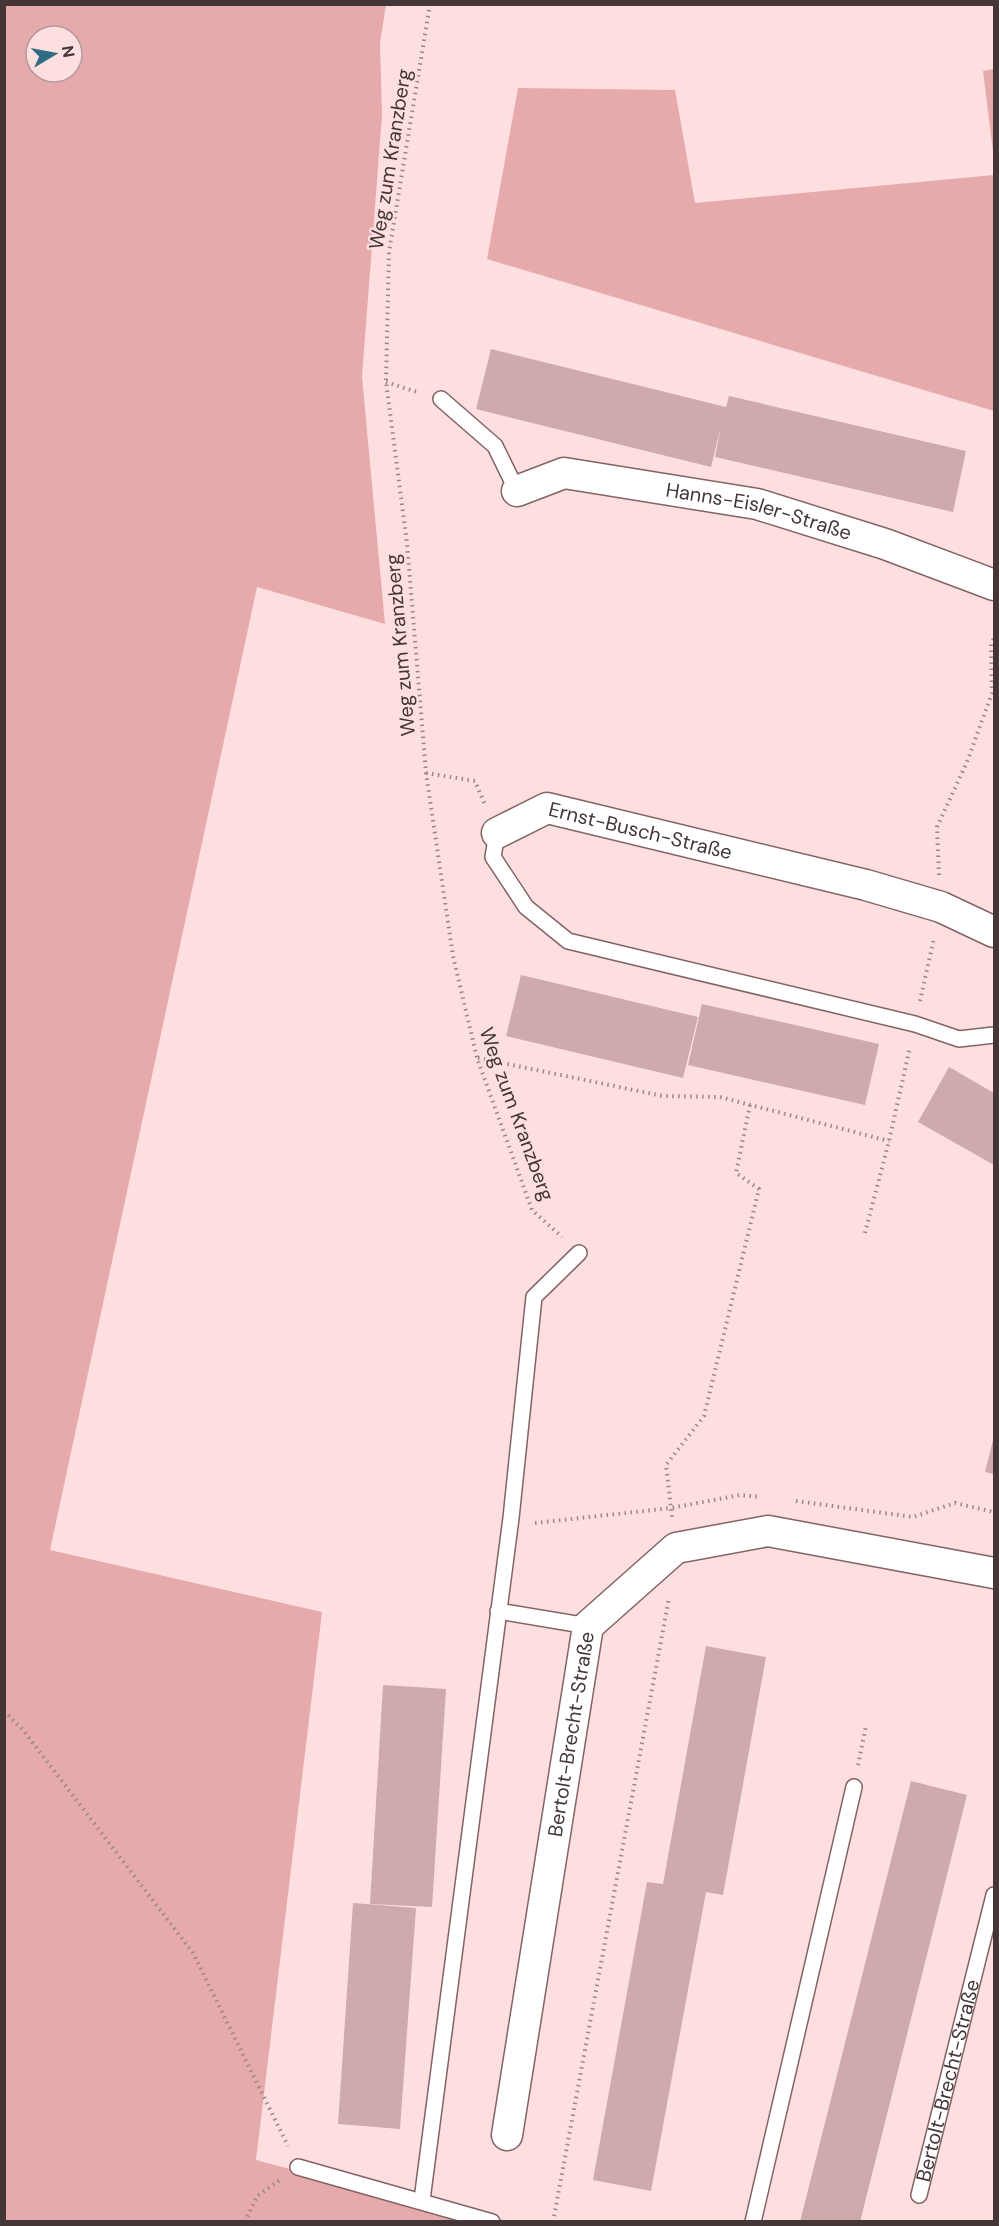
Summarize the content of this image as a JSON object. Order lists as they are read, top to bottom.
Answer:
{
  "streets": {
    "street": ["Hanns-Eisler-Straße", "Ernst-Busch-Straße", "Bertolt-Brecht-Straße"],
    "path": ["Weg zum Kranzberg"]
  },
  "north": "right"
}
